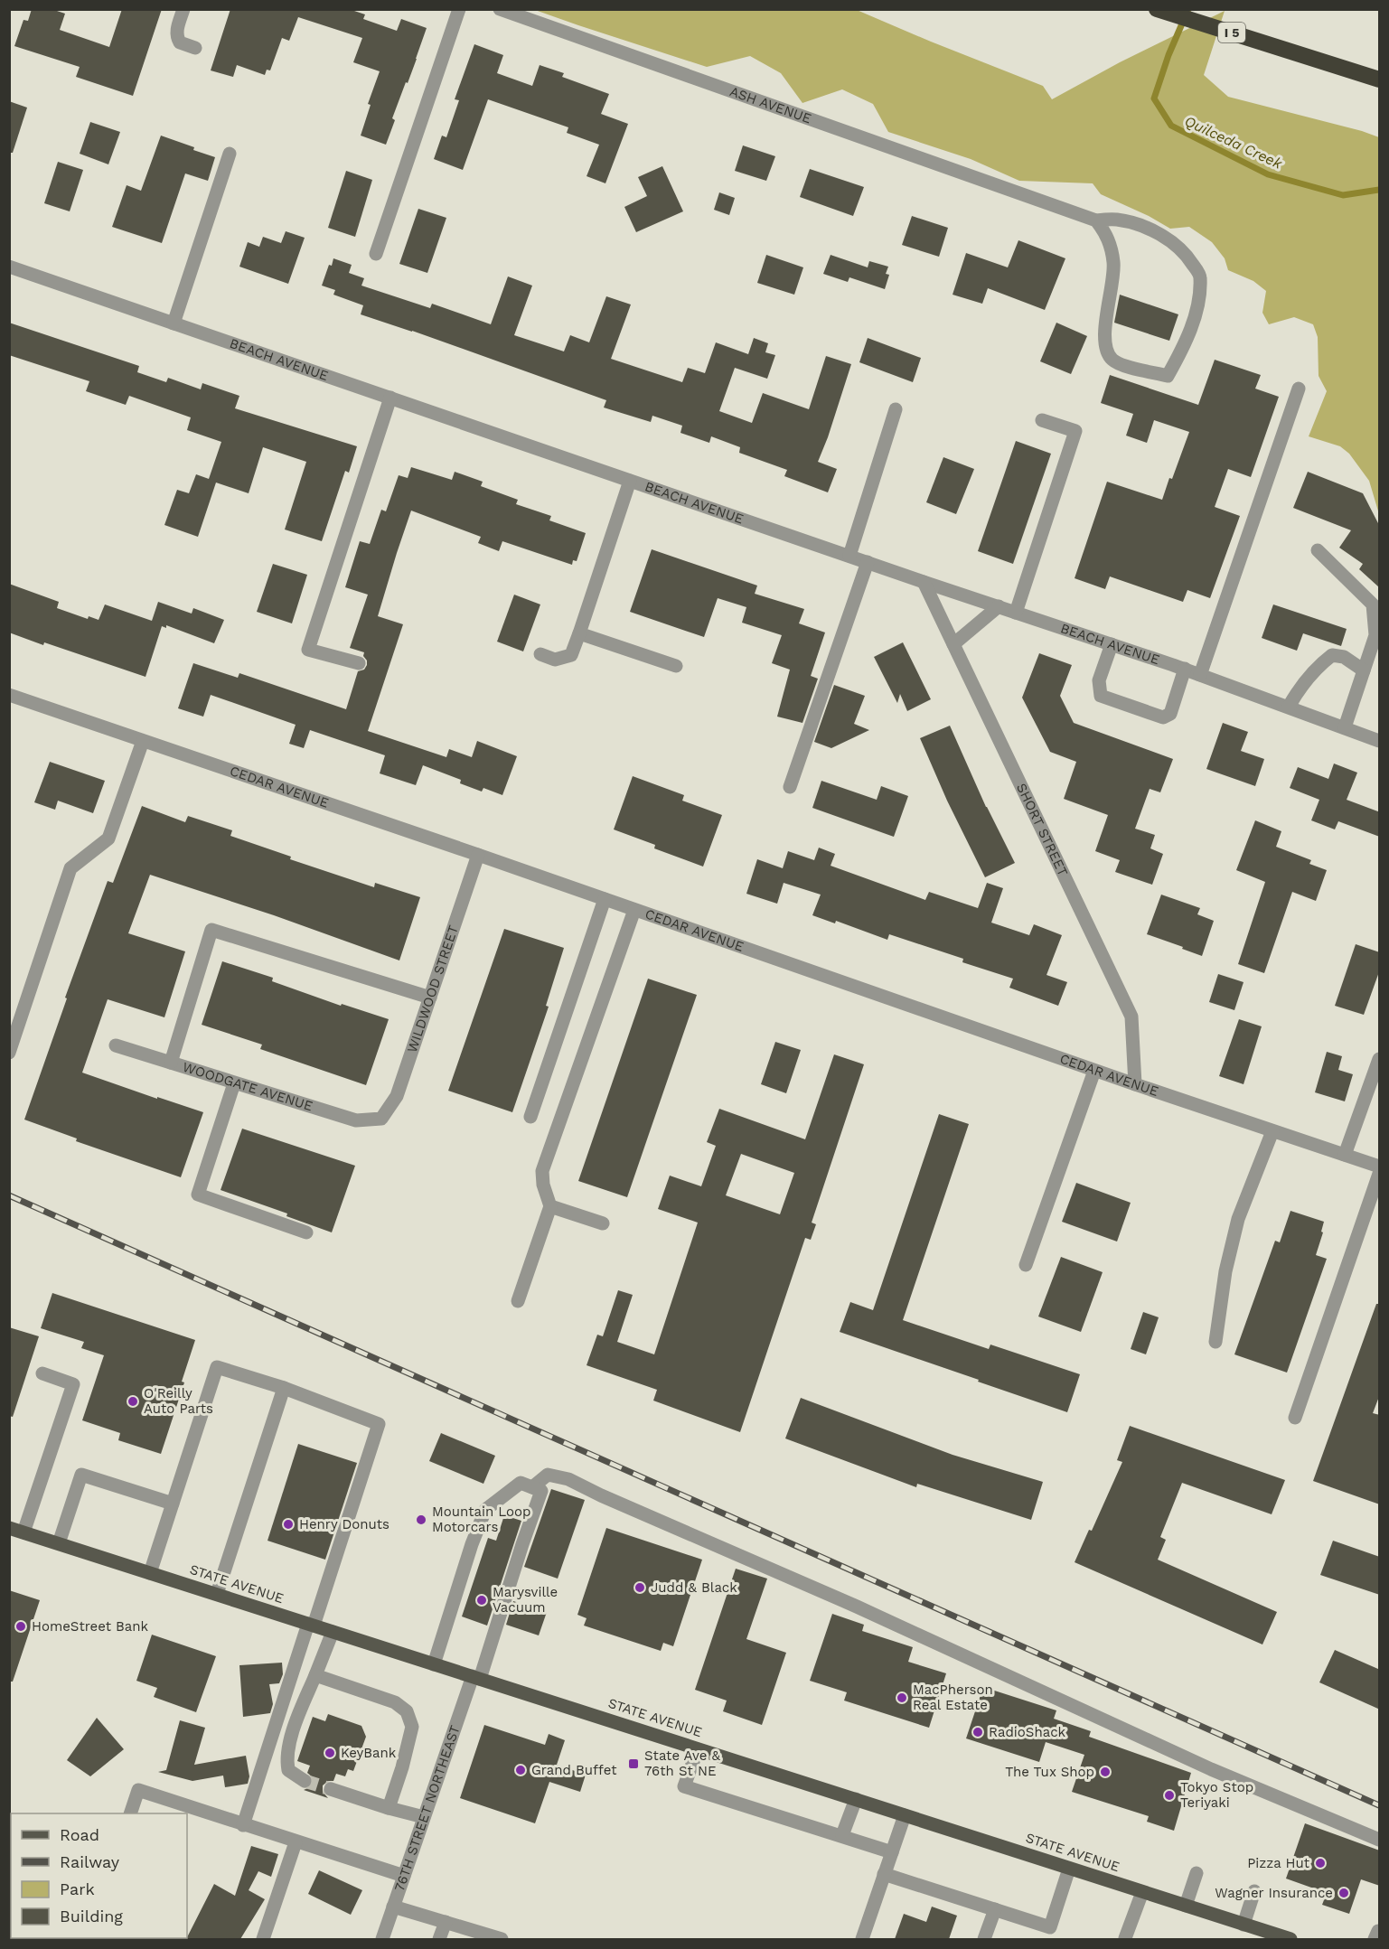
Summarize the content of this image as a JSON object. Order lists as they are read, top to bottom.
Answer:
{
  "streets": {
    "highway": ["I 5"],
    "main road": ["STATE AVENUE"],
    "street": [
      "ASH AVENUE",
      "BEACH AVENUE",
      "CEDAR AVENUE",
      "SHORT STREET",
      "WILDWOOD STREET",
      "WOODGATE AVENUE",
      "76TH STREET NORTHEAST"
    ]
  },
  "crossings": [
    ["BEACH AVENUE", "SHORT STREET"],
    ["CEDAR AVENUE", "SHORT STREET"],
    ["CEDAR AVENUE", "WILDWOOD STREET"],
    ["WILDWOOD STREET", "WOODGATE AVENUE"],
    ["STATE AVENUE", "76TH STREET NORTHEAST"]
  ],
  "water": ["Quilceda Creek"],
  "places": {
    "other": [
      "O'Reilly Auto Parts",
      "Mountain Loop Motorcars",
      "Henry Donuts",
      "Judd & Black",
      "Marysville Vacuum",
      "HomeStreet Bank",
      "MacPherson Real Estate",
      "RadioShack",
      "KeyBank",
      "Grand Buffet",
      "The Tux Shop",
      "Tokyo Stop Teriyaki",
      "Pizza Hut",
      "Wagner Insurance"
    ],
    "transit": ["State Ave & 76th St NE"]
  },
  "legend": [
    "Road",
    "Railway",
    "Park",
    "Building"
  ]
}
